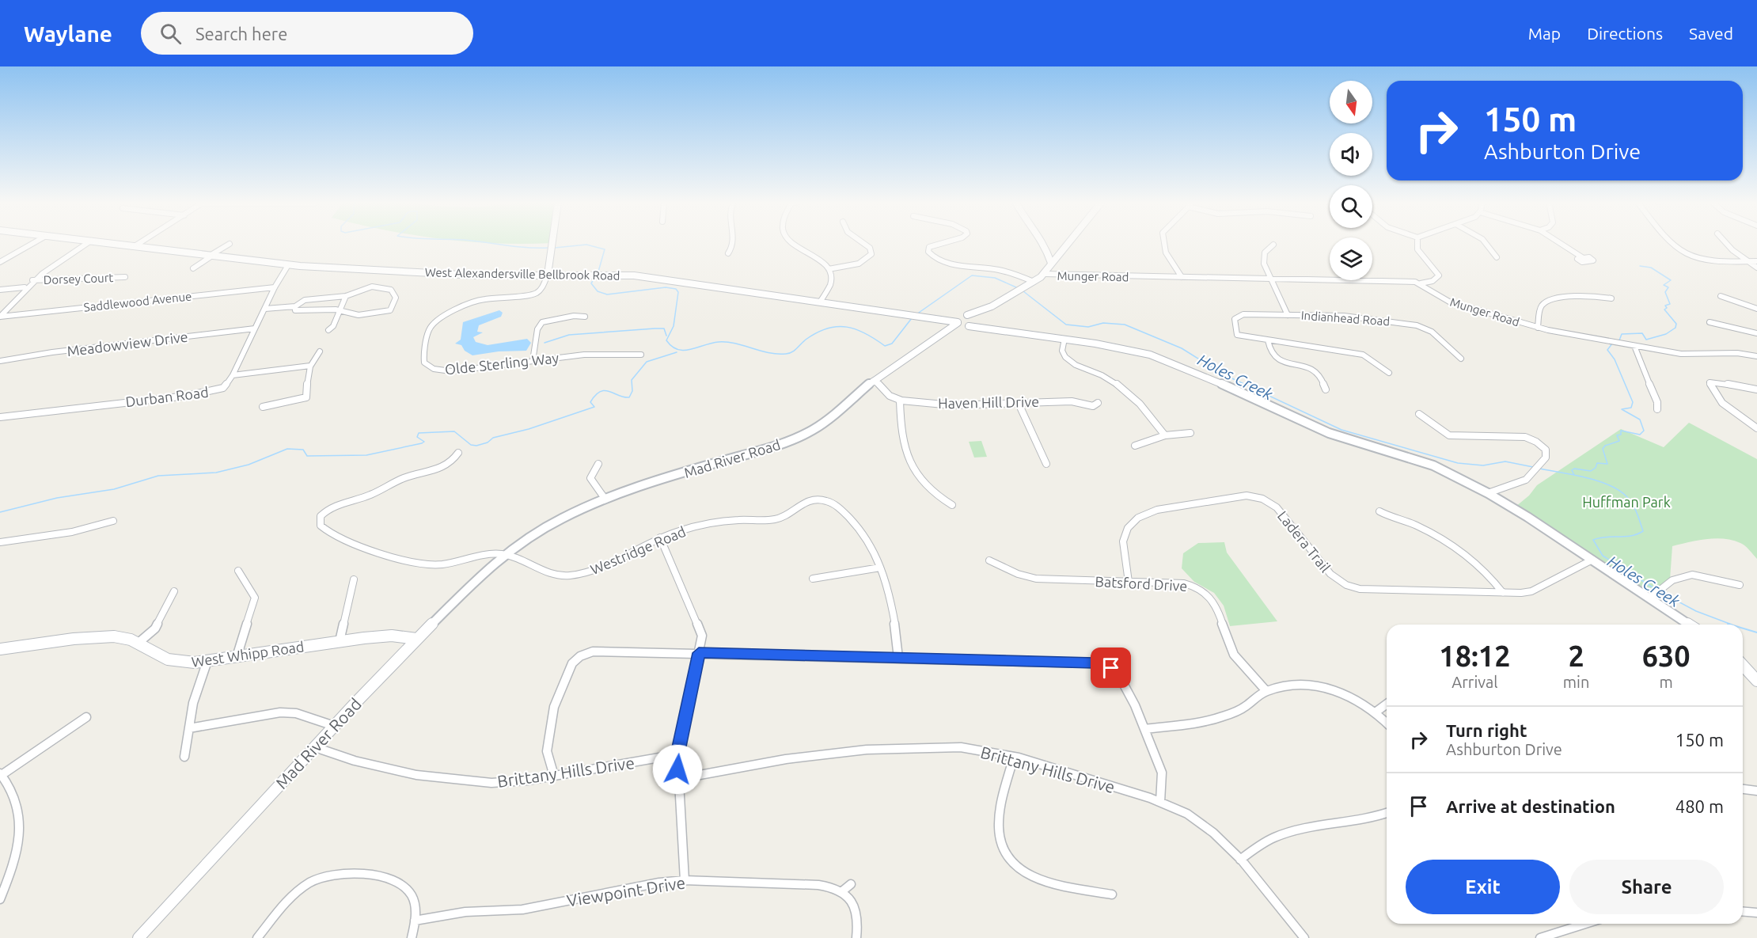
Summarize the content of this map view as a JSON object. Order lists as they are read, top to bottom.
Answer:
{
  "streets": {
    "main road": ["West Alexandersville Bellbrook Road", "Mad River Road", "West Whipp Road"],
    "street": [
      "Munger Road",
      "Dorsey Court",
      "Saddlewood Avenue",
      "Indianhead Road",
      "Meadowview Drive",
      "Olde Sterling Way",
      "Durban Road",
      "Haven Hill Drive",
      "Ladera Trail",
      "Westridge Road",
      "Batsford Drive",
      "Brittany Hills Drive",
      "Viewpoint Drive"
    ]
  },
  "crossings": [
    ["West Alexandersville Bellbrook Road", "Olde Sterling Way"],
    ["West Alexandersville Bellbrook Road", "Durban Road"],
    ["West Alexandersville Bellbrook Road", "Mad River Road"],
    ["West Alexandersville Bellbrook Road", "Ladera Trail"],
    ["Saddlewood Avenue", "Durban Road"],
    ["Meadowview Drive", "Durban Road"],
    ["Mad River Road", "Westridge Road"],
    ["Mad River Road", "West Whipp Road"],
    ["Mad River Road", "Brittany Hills Drive"],
    ["Ladera Trail", "Batsford Drive"]
  ],
  "water": ["Holes Creek"],
  "parks": ["Huffman Park"],
  "north": "bottom",
  "page": {
    "header": "Waylane",
    "search": "Search here",
    "nav": ["Map", "Directions", "Saved"],
    "turn": ["150 m", "Ashburton Drive"],
    "eta": [
      "18:12",
      "Arrival",
      "2",
      "min",
      "630",
      "m"
    ],
    "list": [
      {
        "name": "Turn right",
        "note": "Ashburton Drive",
        "value": "150 m"
      },
      {
        "name": "Arrive at destination",
        "value": "480 m"
      }
    ],
    "buttons": ["Exit", "Share"]
  }
}
